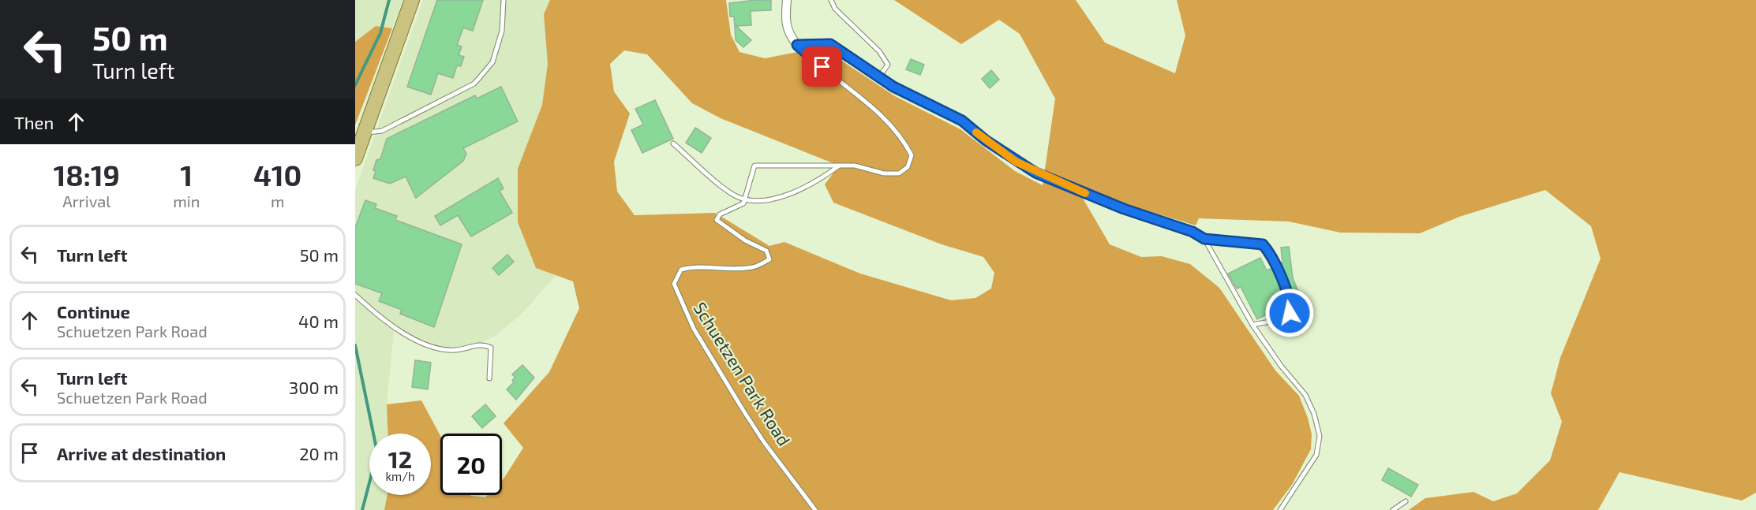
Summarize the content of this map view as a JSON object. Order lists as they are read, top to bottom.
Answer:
{
  "streets": {
    "lane": ["Schuetzen Park Road"]
  },
  "page": {
    "turn": ["50 m", "Turn left"],
    "then": "Then",
    "eta": [
      "18:19",
      "Arrival",
      "1",
      "min",
      "410",
      "m"
    ],
    "list": [
      {
        "name": "Turn left",
        "value": "50 m"
      },
      {
        "name": "Continue",
        "note": "Schuetzen Park Road",
        "value": "40 m"
      },
      {
        "name": "Turn left",
        "note": "Schuetzen Park Road",
        "value": "300 m"
      },
      {
        "name": "Arrive at destination",
        "value": "20 m"
      }
    ],
    "speed": "12 km/h",
    "limit": "20"
  }
}
